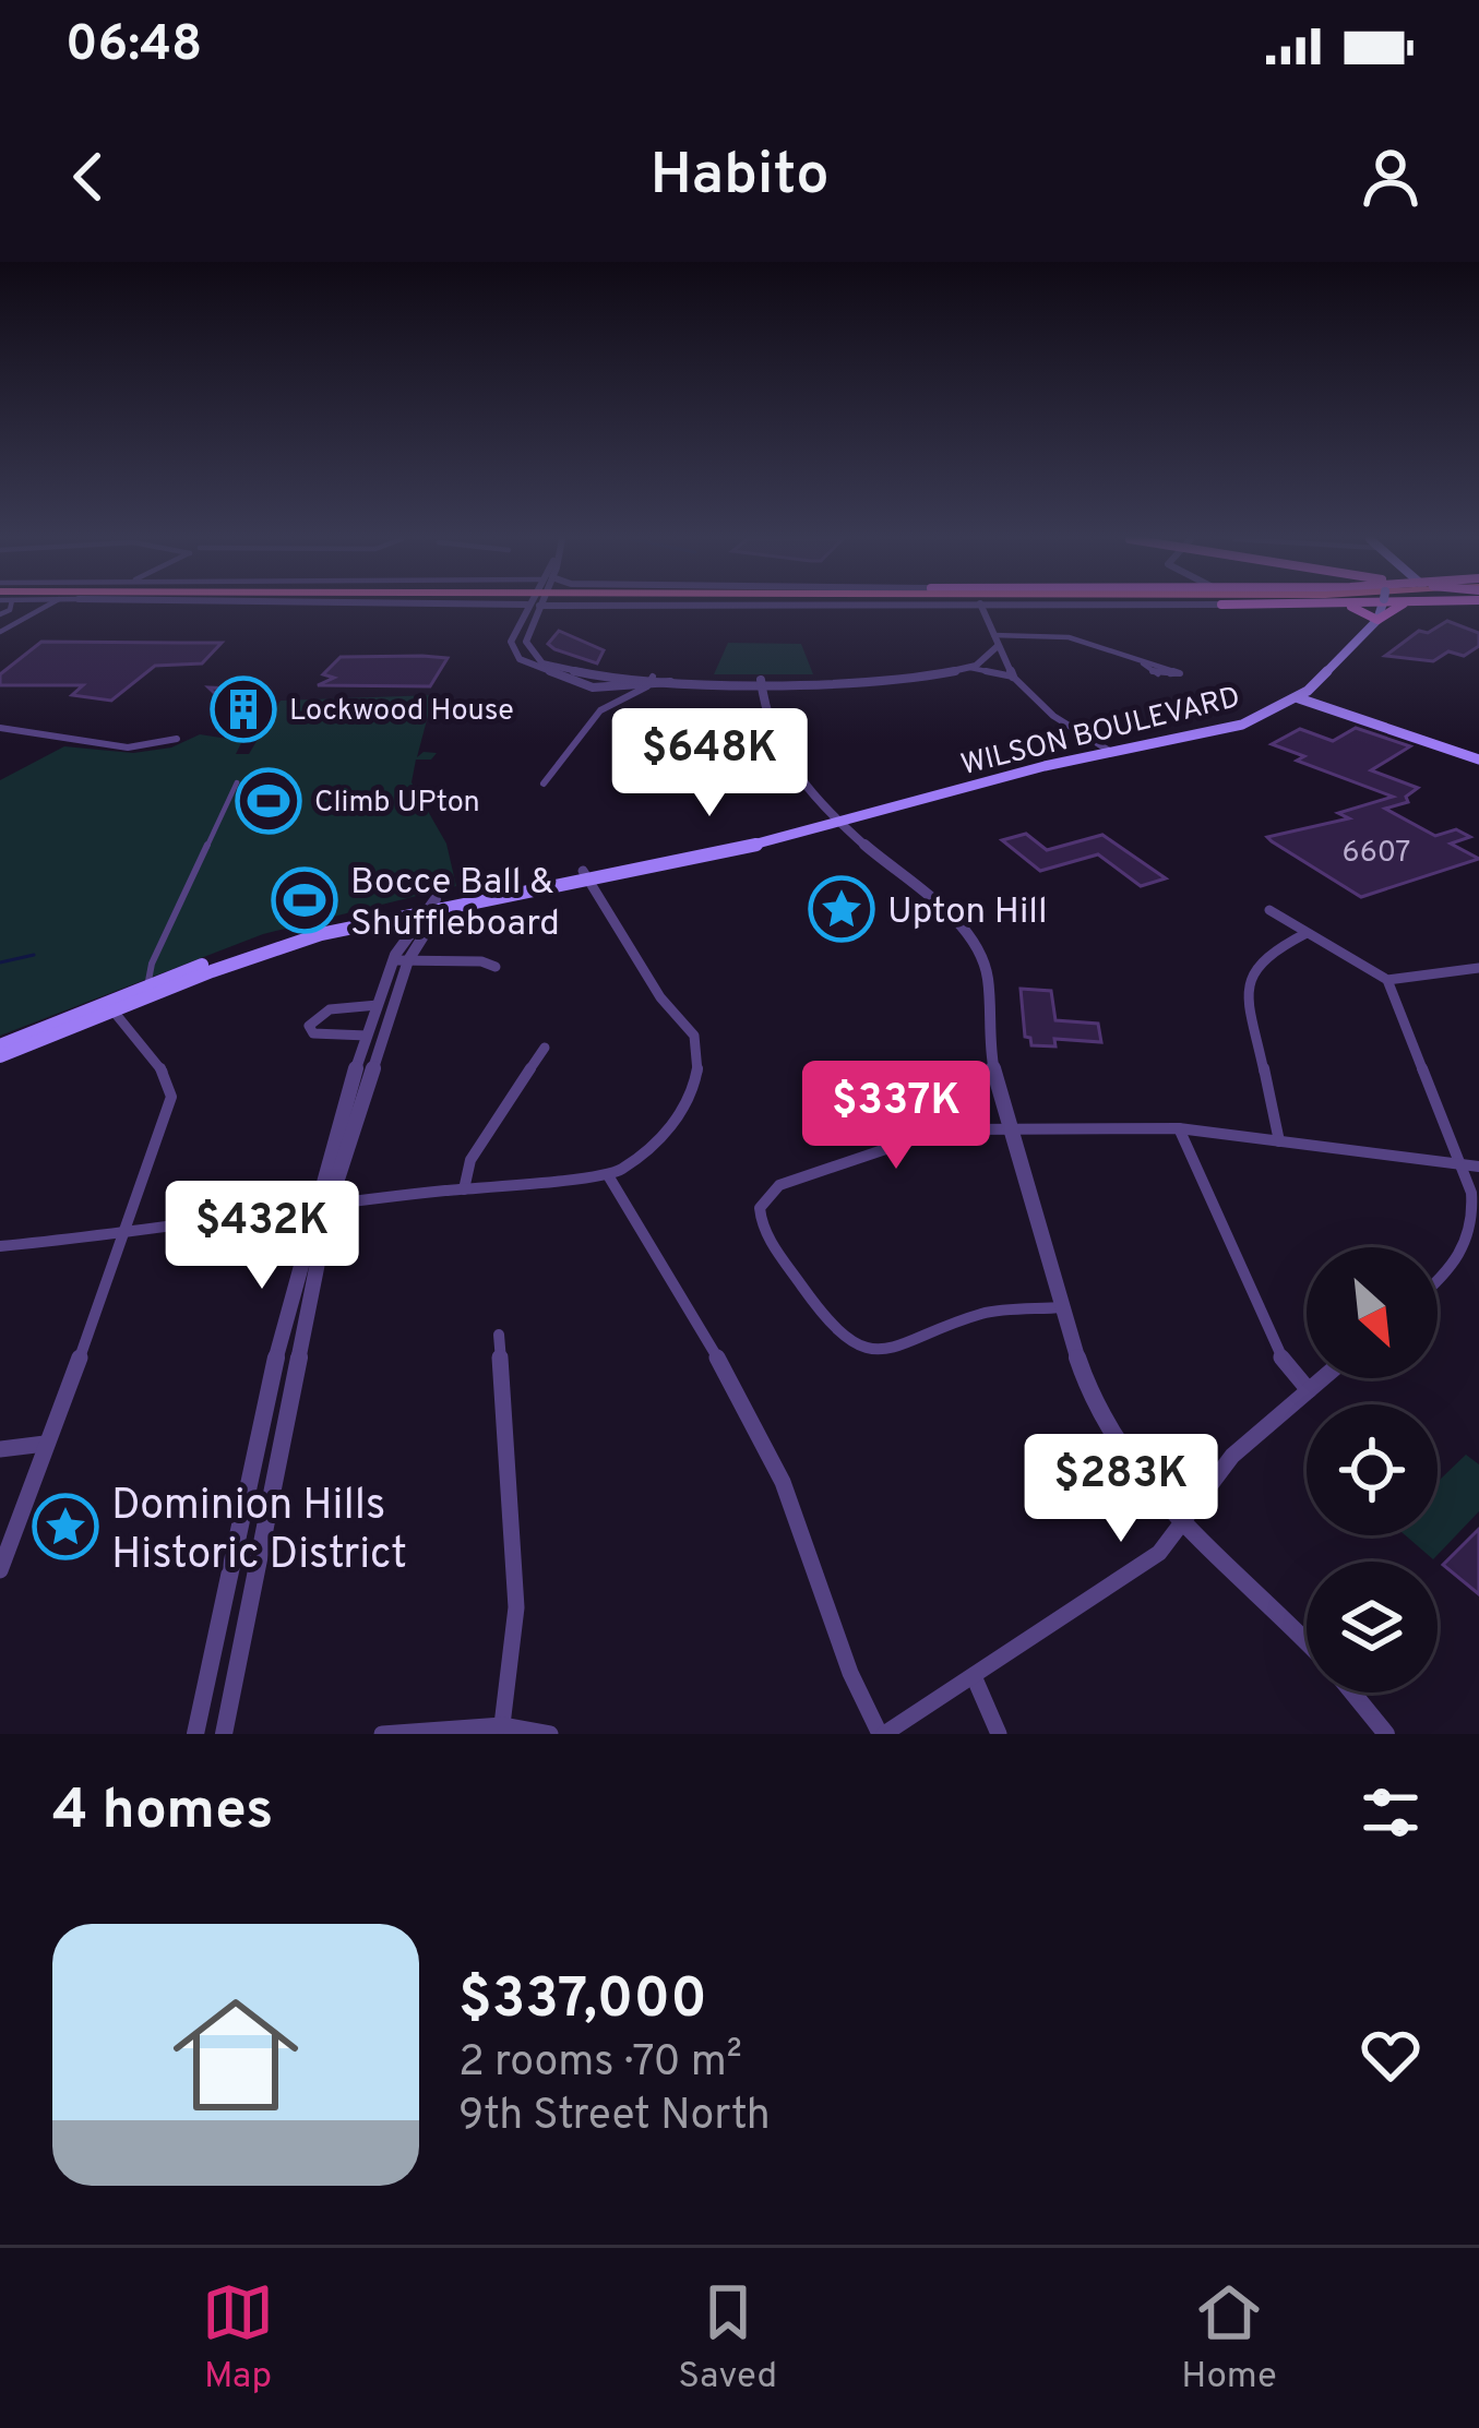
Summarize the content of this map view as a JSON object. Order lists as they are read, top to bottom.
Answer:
{
  "streets": {
    "main road": ["WILSON BOULEVARD"]
  },
  "places": {
    "building": ["Lockwood House"],
    "sports": ["Climb UPton", "Bocce Ball & Shuffleboard"],
    "place": ["Upton Hill", "Dominion Hills Historic District"]
  },
  "house_numbers": ["6607"],
  "north": "bottom right",
  "page": {
    "status": "06:48",
    "header": "Habito",
    "price": [
      "$648K",
      "$337K",
      "$432K",
      "$283K"
    ],
    "heading": "4 homes",
    "list": [
      {
        "name": "$337,000",
        "note": "2 rooms · 70 m² · 9th Street North"
      }
    ],
    "tabs": ["Map", "Saved", "Home"]
  }
}
